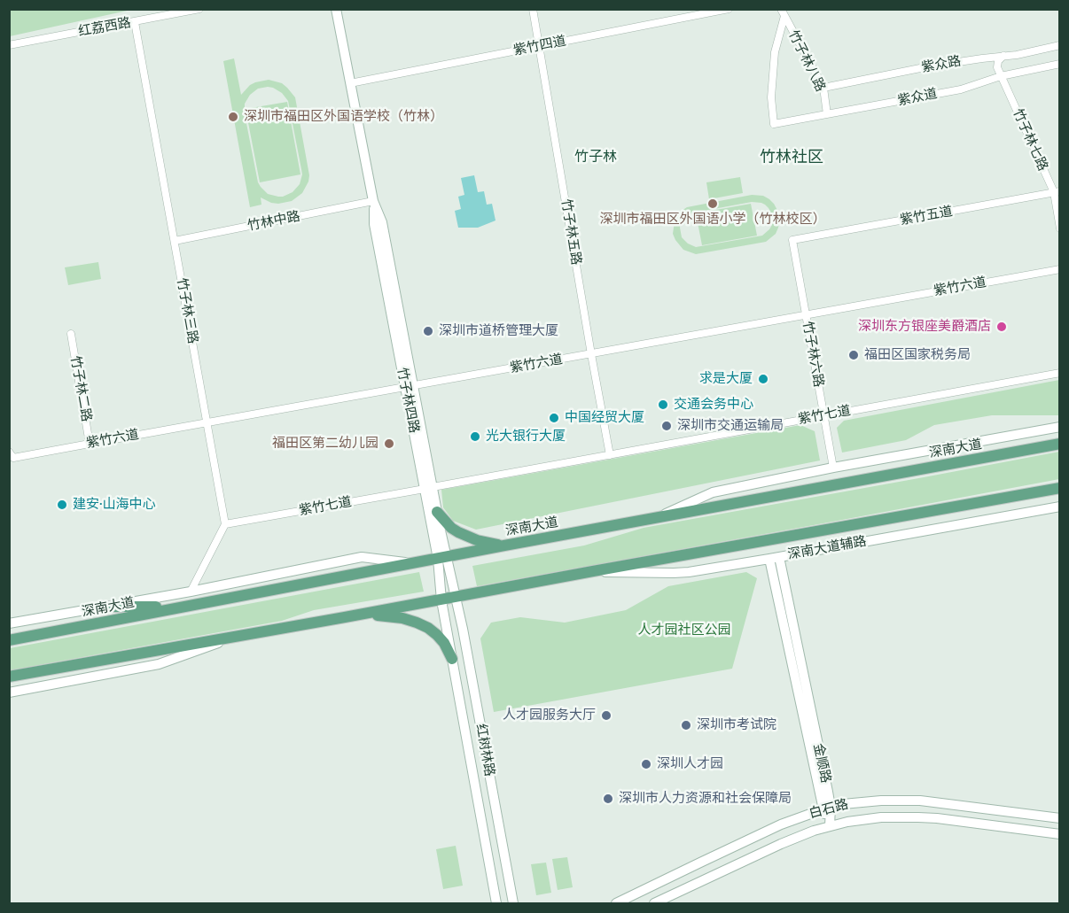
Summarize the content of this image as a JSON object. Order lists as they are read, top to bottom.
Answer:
{
  "streets": {
    "main road": [
      "竹子林四路",
      "深南大道",
      "深南大道辅路",
      "红树林路",
      "金顺路",
      "白石路"
    ],
    "street": [
      "红荔西路",
      "紫竹四道",
      "竹子林八路",
      "紫众路",
      "紫众道",
      "竹子林七路",
      "紫竹五道",
      "竹林中路",
      "竹子林五路",
      "紫竹六道",
      "竹子林三路",
      "竹子林六路",
      "竹子林二路",
      "紫竹七道"
    ]
  },
  "crossings": [
    ["红荔西路", "竹子林三路"],
    ["紫竹四道", "竹子林五路"],
    ["紫竹四道", "竹子林四路"],
    ["竹子林八路", "紫众路"],
    ["竹子林八路", "紫众道"],
    ["紫众道", "竹子林七路"],
    ["竹子林七路", "紫竹五道"],
    ["紫竹五道", "竹子林六路"],
    ["竹林中路", "竹子林三路"],
    ["竹林中路", "竹子林四路"],
    ["竹子林五路", "紫竹六道"],
    ["竹子林五路", "紫竹七道"],
    ["紫竹六道", "竹子林三路"],
    ["紫竹六道", "竹子林六路"],
    ["紫竹六道", "竹子林二路"],
    ["紫竹六道", "竹子林四路"],
    ["竹子林三路", "紫竹七道"],
    ["竹子林六路", "紫竹七道"],
    ["竹子林四路", "紫竹七道"],
    ["竹子林四路", "深南大道"],
    ["竹子林四路", "红树林路"],
    ["深南大道辅路", "金顺路"],
    ["金顺路", "白石路"]
  ],
  "districts": ["竹子林", "竹林社区"],
  "parks": ["人才园社区公园"],
  "places": [
    "深圳市福田区外国语学校（竹林）",
    "深圳市福田区外国语小学（竹林校区）",
    "深圳东方银座美爵酒店",
    "深圳市道桥管理大厦",
    "福田区国家税务局",
    "求是大厦",
    "交通会务中心",
    "中国经贸大厦",
    "深圳市交通运输局",
    "光大银行大厦",
    "福田区第二幼儿园",
    "建安·山海中心",
    "人才园服务大厅",
    "深圳市考试院",
    "深圳人才园",
    "深圳市人力资源和社会保障局"
  ]
}
